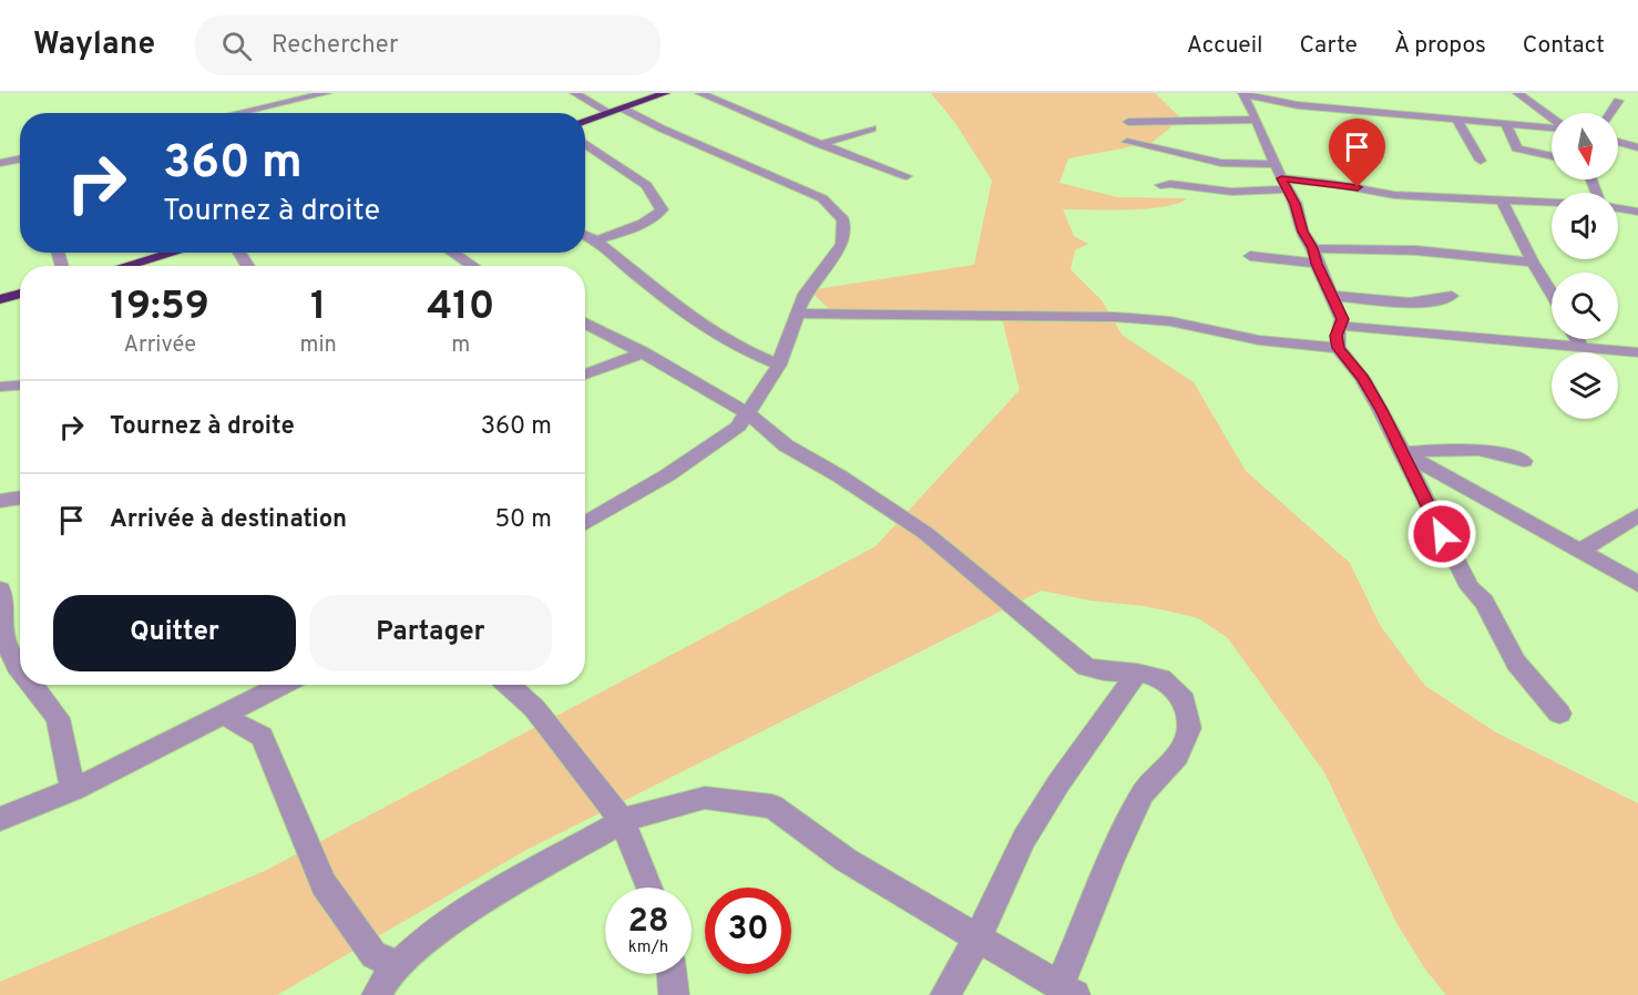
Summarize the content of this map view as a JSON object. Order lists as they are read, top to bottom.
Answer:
{
  "north": "bottom",
  "page": {
    "header": "Waylane",
    "search": "Rechercher",
    "nav": [
      "Accueil",
      "Carte",
      "À propos",
      "Contact"
    ],
    "turn": ["360 m", "Tournez à droite"],
    "eta": [
      "19:59",
      "Arrivée",
      "1",
      "min",
      "410",
      "m"
    ],
    "list": [
      {
        "name": "Tournez à droite",
        "value": "360 m"
      },
      {
        "name": "Arrivée à destination",
        "value": "50 m"
      }
    ],
    "buttons": ["Quitter", "Partager"],
    "speed": "28 km/h",
    "limit": "30"
  }
}
